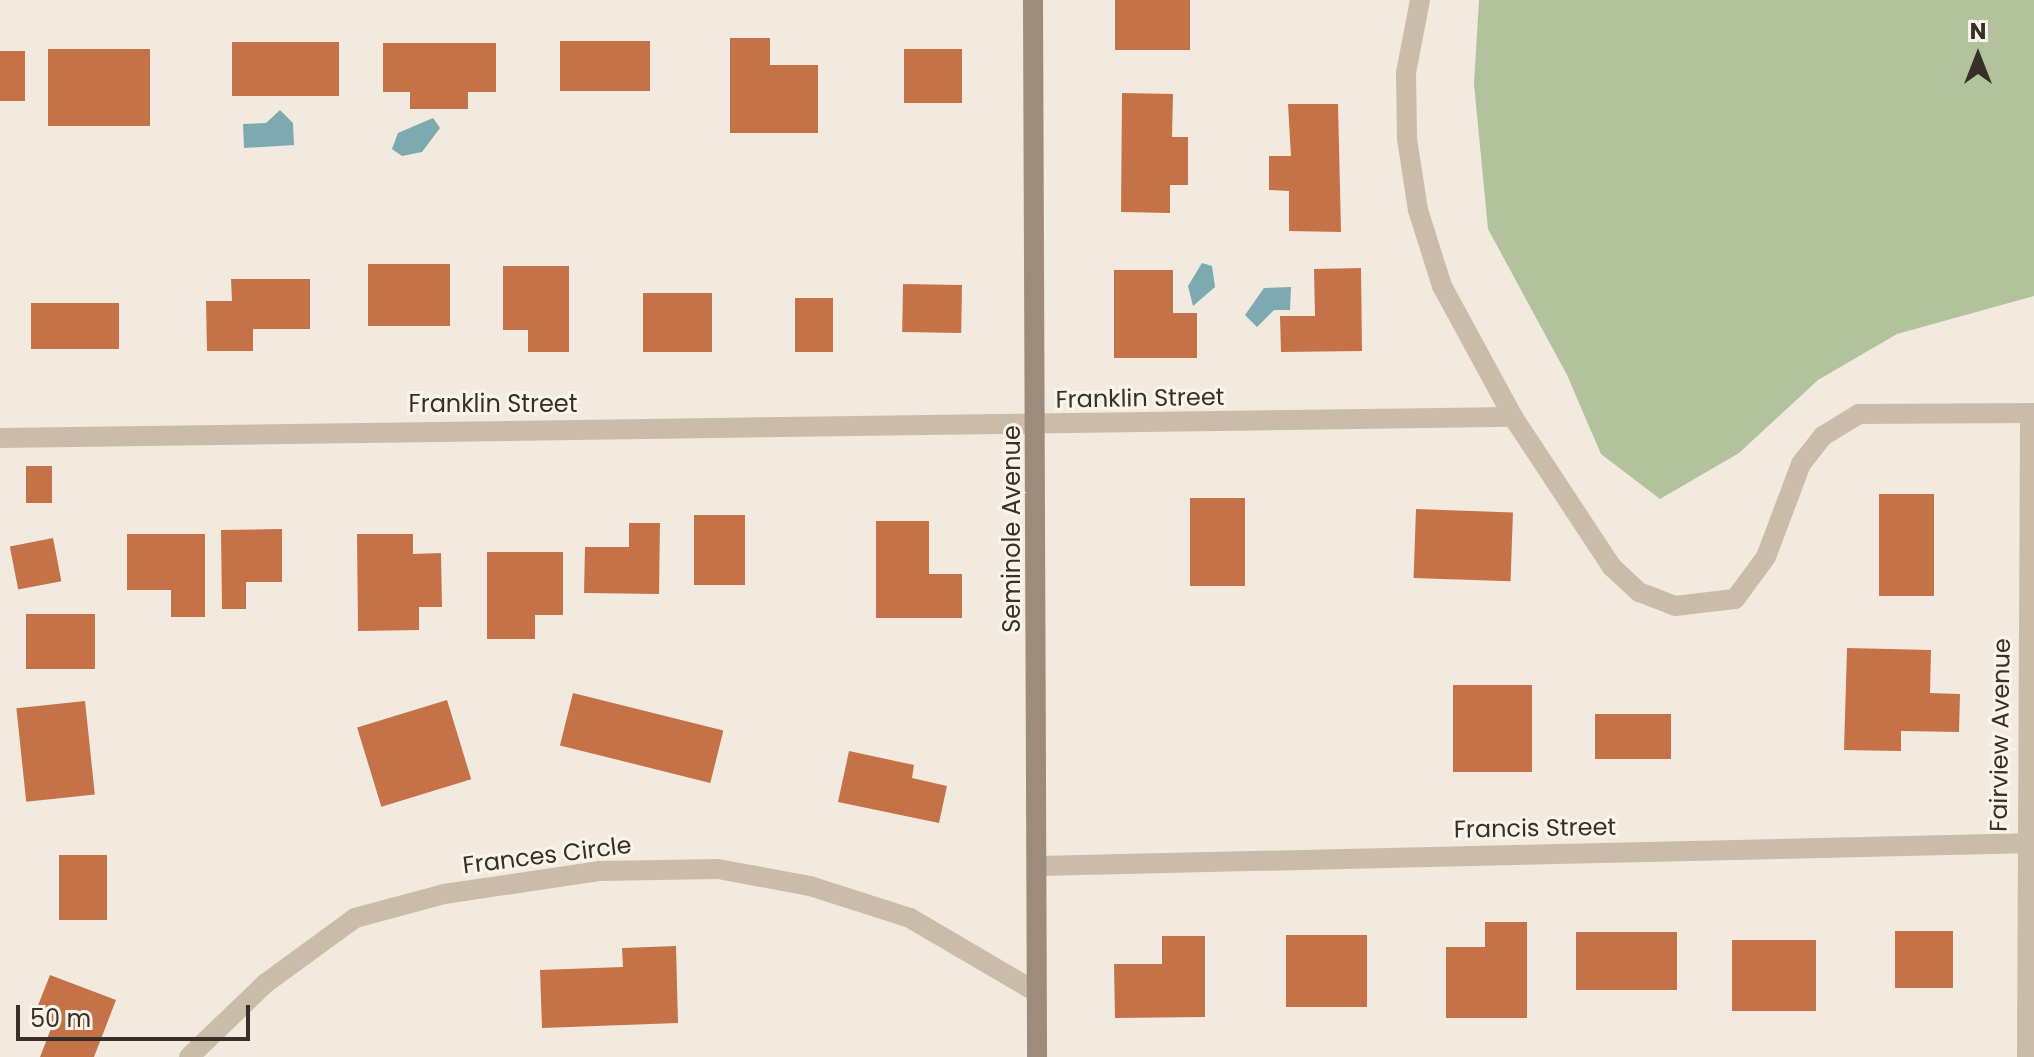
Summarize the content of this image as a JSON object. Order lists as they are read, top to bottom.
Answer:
{
  "streets": {
    "street": [
      "Franklin Street",
      "Seminole Avenue",
      "Fairview Avenue",
      "Francis Street",
      "Frances Circle"
    ]
  },
  "crossings": [
    ["Franklin Street", "Seminole Avenue"],
    ["Seminole Avenue", "Francis Street"],
    ["Seminole Avenue", "Frances Circle"],
    ["Fairview Avenue", "Francis Street"]
  ],
  "scale_bar": "50 m",
  "north": "top"
}
